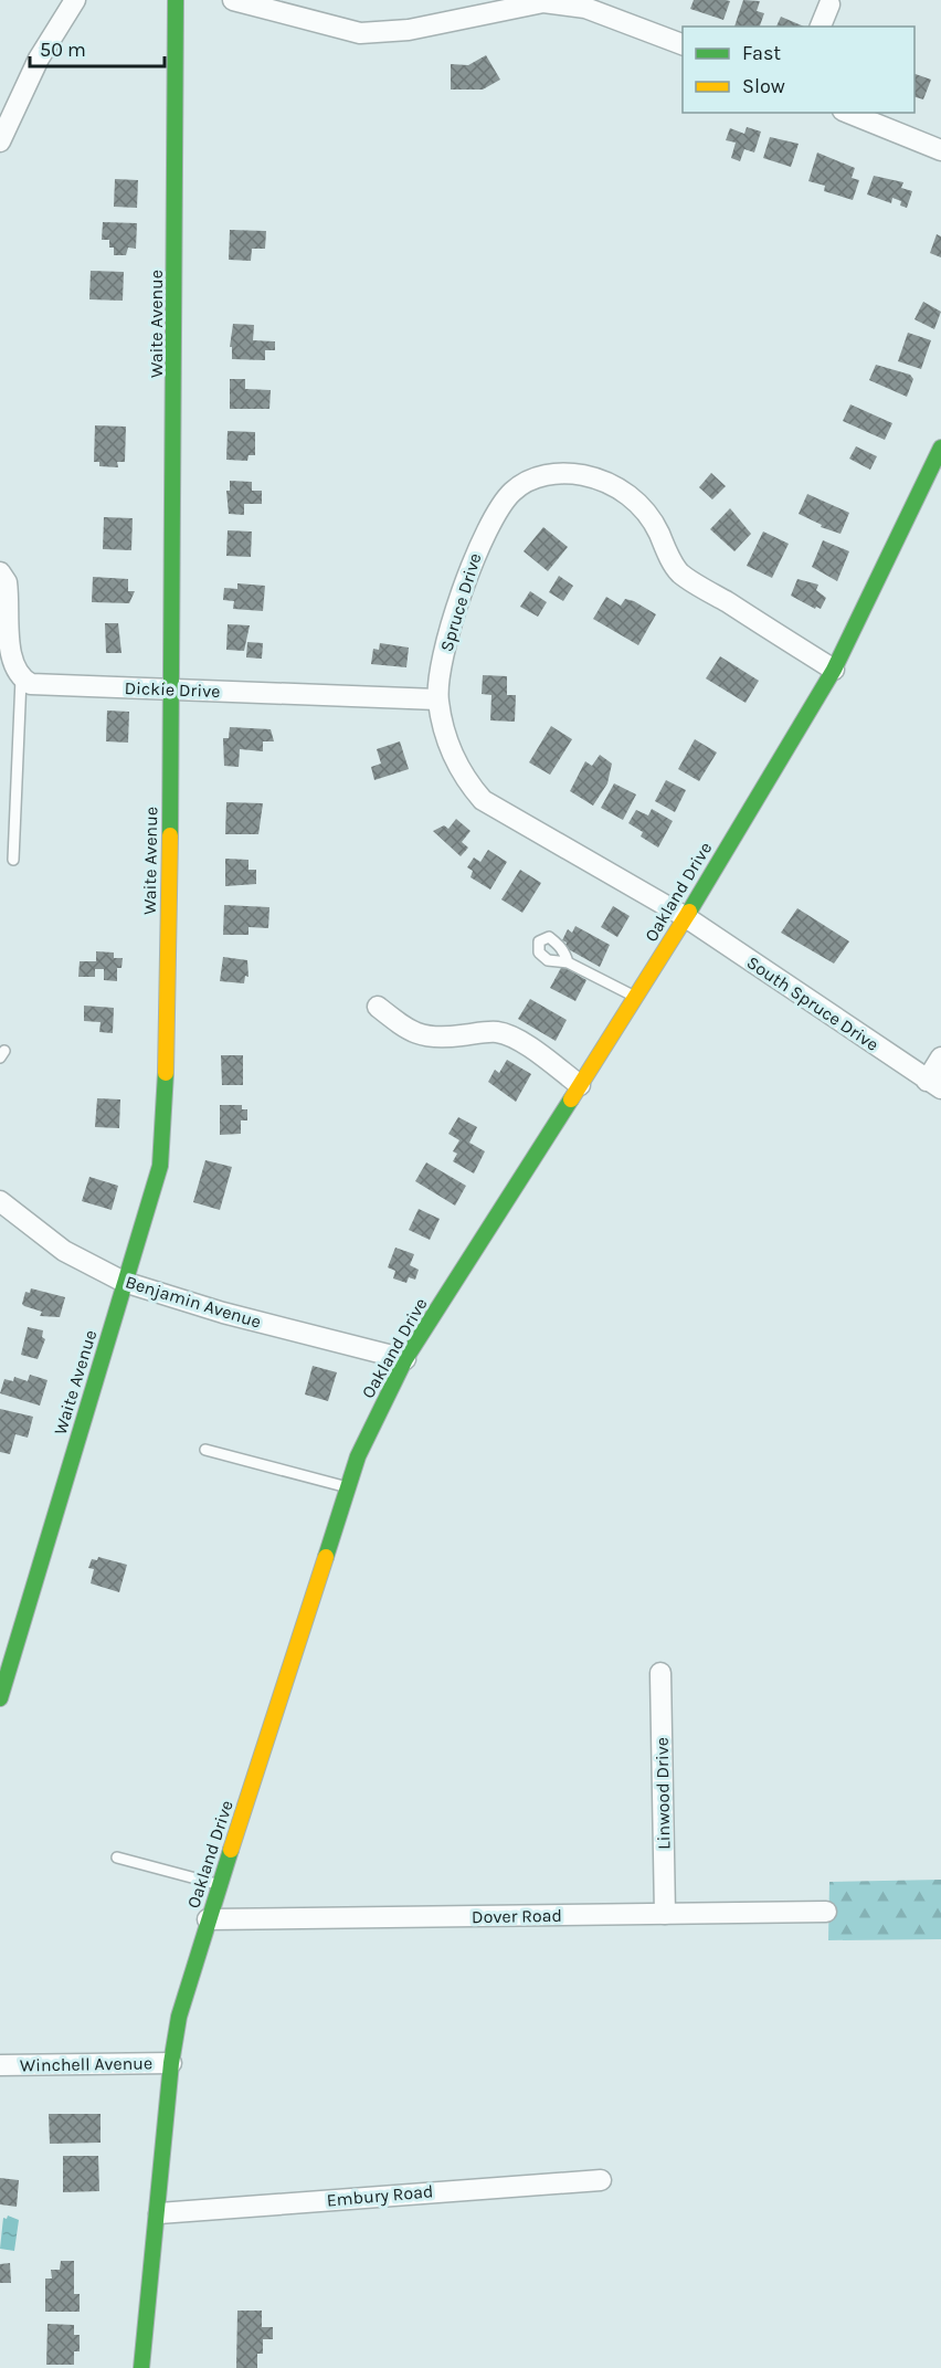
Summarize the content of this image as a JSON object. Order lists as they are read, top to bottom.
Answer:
{
  "streets": {
    "main road": ["Waite Avenue", "Oakland Drive"],
    "street": [
      "Spruce Drive",
      "Dickie Drive",
      "South Spruce Drive",
      "Benjamin Avenue",
      "Linwood Drive",
      "Dover Road",
      "Winchell Avenue",
      "Embury Road"
    ]
  },
  "crossings": [
    ["Waite Avenue", "Dickie Drive"],
    ["Waite Avenue", "Benjamin Avenue"],
    ["Spruce Drive", "Dickie Drive"],
    ["Spruce Drive", "Oakland Drive"],
    ["Spruce Drive", "South Spruce Drive"],
    ["Oakland Drive", "South Spruce Drive"],
    ["Oakland Drive", "Benjamin Avenue"],
    ["Oakland Drive", "Dover Road"],
    ["Oakland Drive", "Winchell Avenue"],
    ["Oakland Drive", "Embury Road"],
    ["Linwood Drive", "Dover Road"]
  ],
  "legend": ["Fast", "Slow"],
  "scale_bar": "50 m"
}
